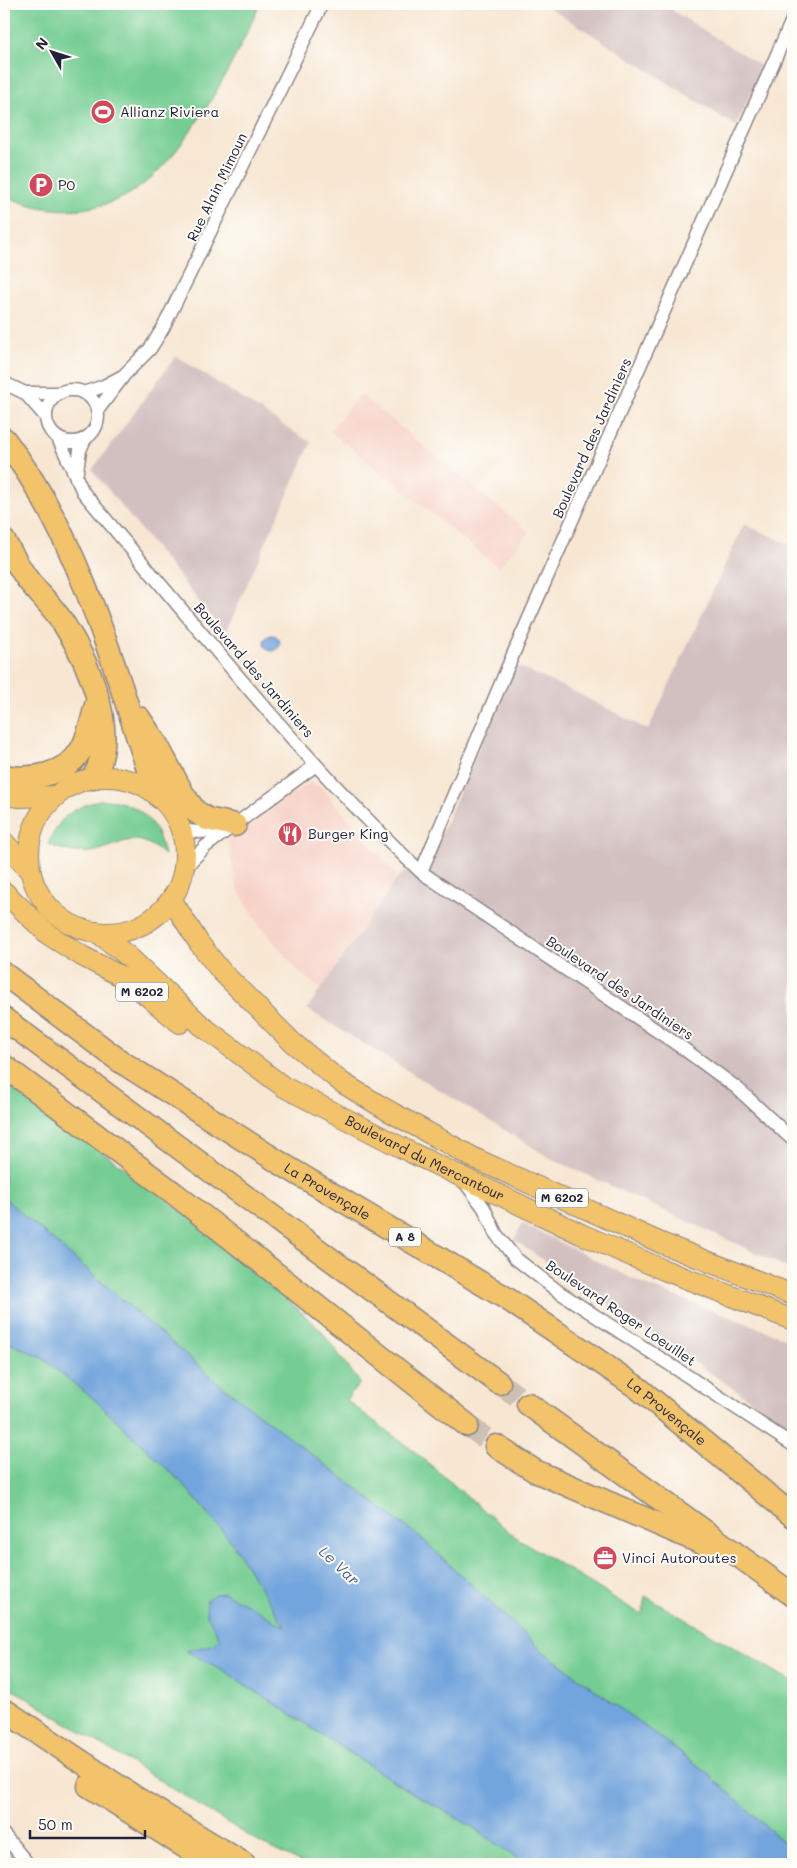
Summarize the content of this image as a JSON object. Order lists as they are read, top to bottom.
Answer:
{
  "streets": {
    "highway": ["La Provençale", "A 8"],
    "main road": ["M 6202", "Boulevard du Mercantour"],
    "street": ["Rue Alain Mimoun", "Boulevard des Jardiniers", "Boulevard Roger Loeuillet"]
  },
  "crossings": [
    ["Rue Alain Mimoun", "Boulevard des Jardiniers"],
    ["M 6202", "Boulevard du Mercantour"],
    ["Boulevard du Mercantour", "Boulevard Roger Loeuillet"]
  ],
  "water": ["Le Var"],
  "places": {
    "sports": ["Allianz Riviera"],
    "parking": ["P0"],
    "restaurant": ["Burger King"],
    "office": ["Vinci Autoroutes"]
  },
  "scale_bar": "50 m",
  "north": "top left"
}
